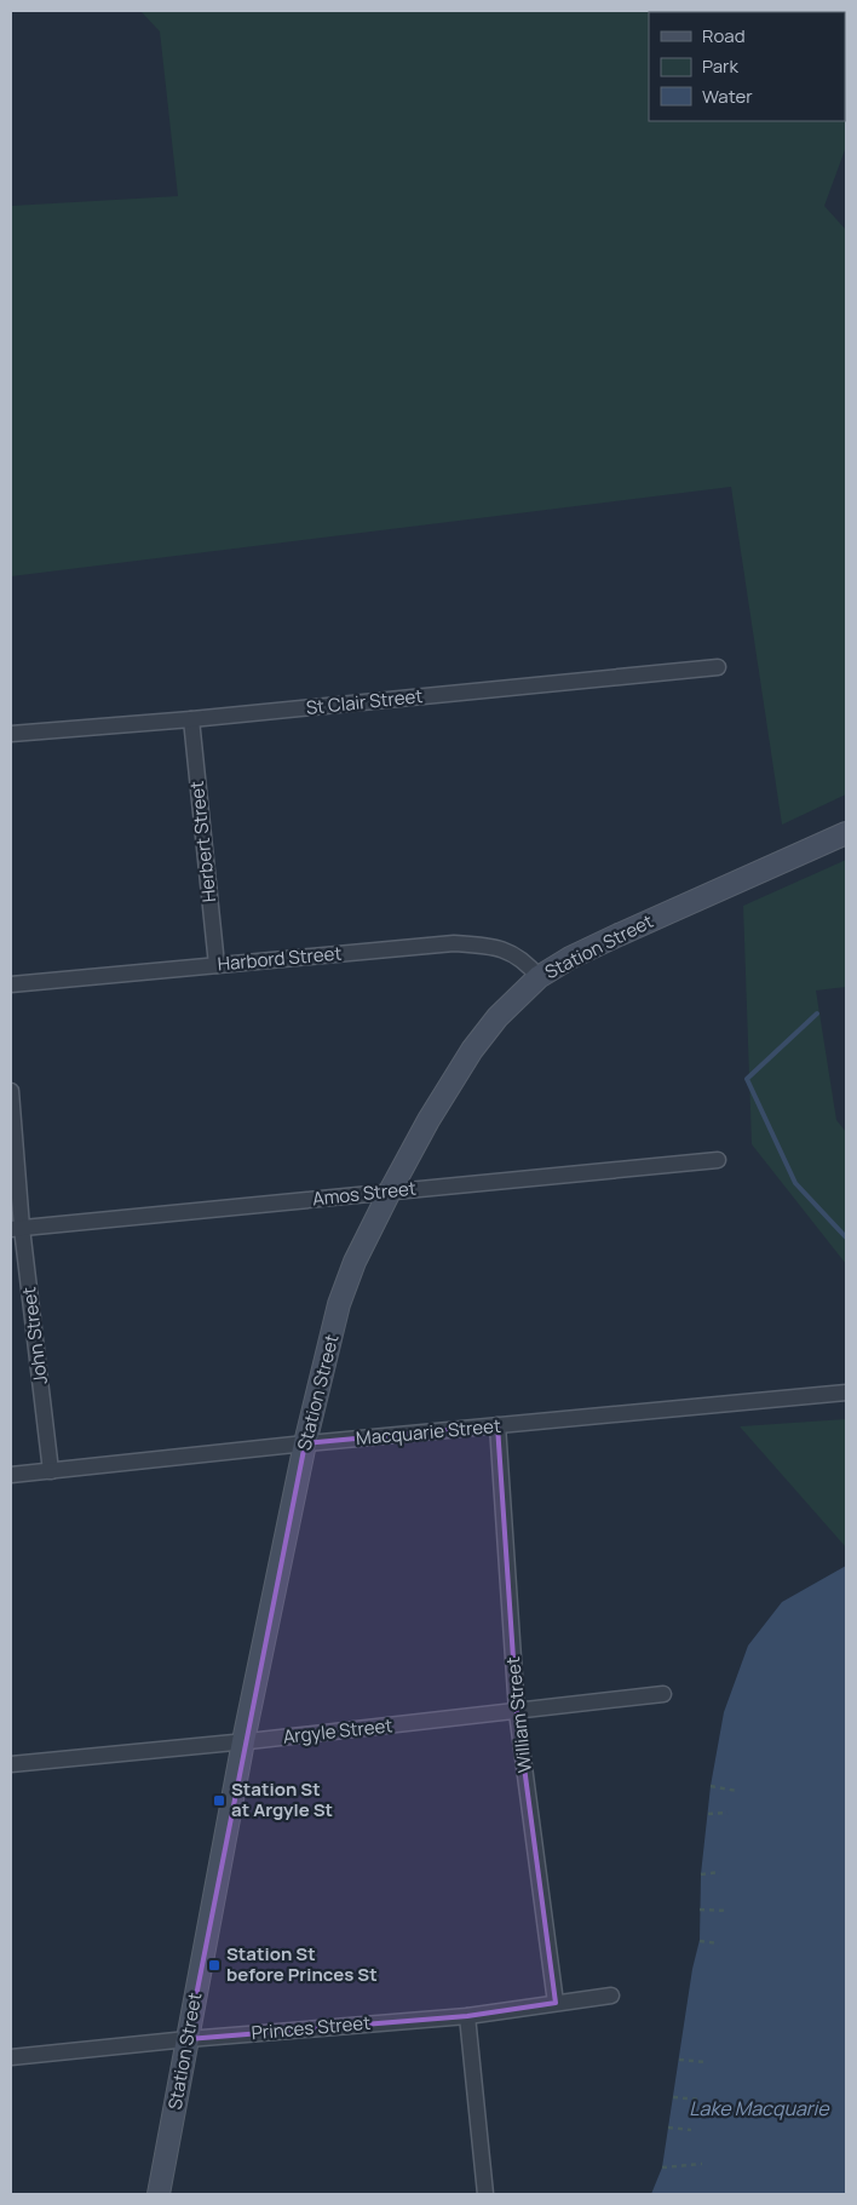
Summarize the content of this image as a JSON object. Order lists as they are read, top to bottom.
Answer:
{
  "streets": {
    "street": [
      "St Clair Street",
      "Herbert Street",
      "Station Street",
      "Harbord Street",
      "Amos Street",
      "John Street",
      "Macquarie Street",
      "William Street",
      "Argyle Street",
      "Princes Street"
    ]
  },
  "crossings": [
    ["St Clair Street", "Herbert Street"],
    ["Herbert Street", "Harbord Street"],
    ["Station Street", "Harbord Street"],
    ["Station Street", "Amos Street"],
    ["Station Street", "Macquarie Street"],
    ["Station Street", "Argyle Street"],
    ["Station Street", "Princes Street"],
    ["Amos Street", "John Street"],
    ["John Street", "Macquarie Street"],
    ["Macquarie Street", "William Street"],
    ["William Street", "Argyle Street"],
    ["William Street", "Princes Street"]
  ],
  "water": ["Lake Macquarie"],
  "places": {
    "transit": ["Station St at Argyle St", "Station St before Princes St"]
  },
  "legend": ["Road", "Park", "Water"]
}
